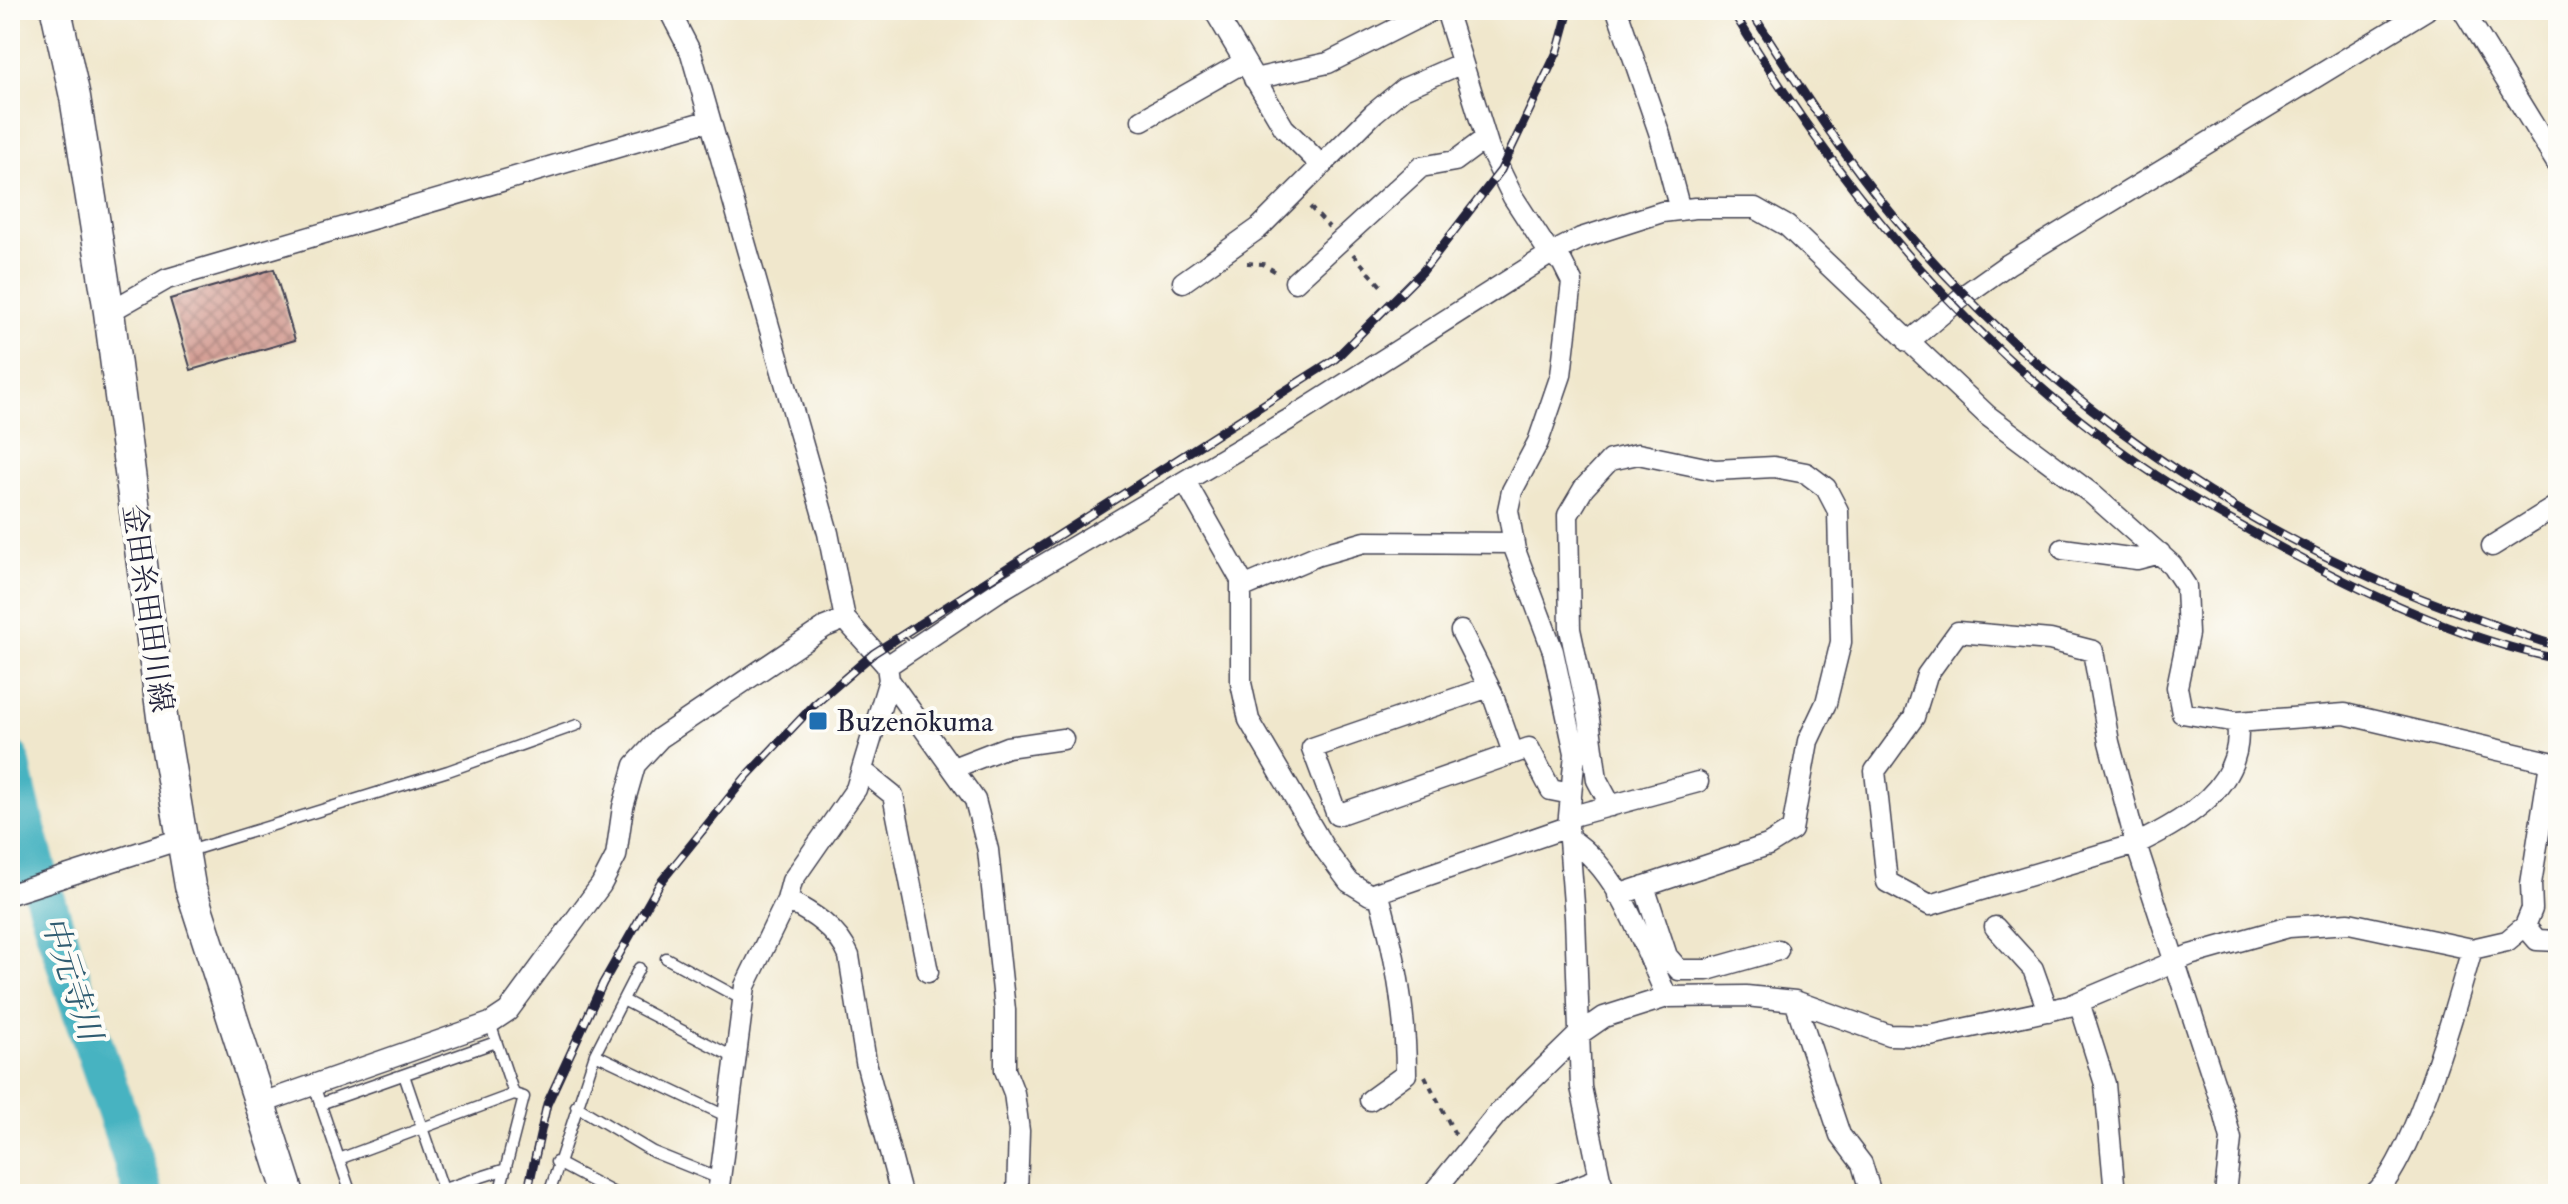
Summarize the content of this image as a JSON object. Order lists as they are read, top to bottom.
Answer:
{
  "streets": {
    "main road": ["金田糸田田川線"]
  },
  "water": ["中元寺川"],
  "places": {
    "transit": ["Buzenōkuma"]
  }
}
